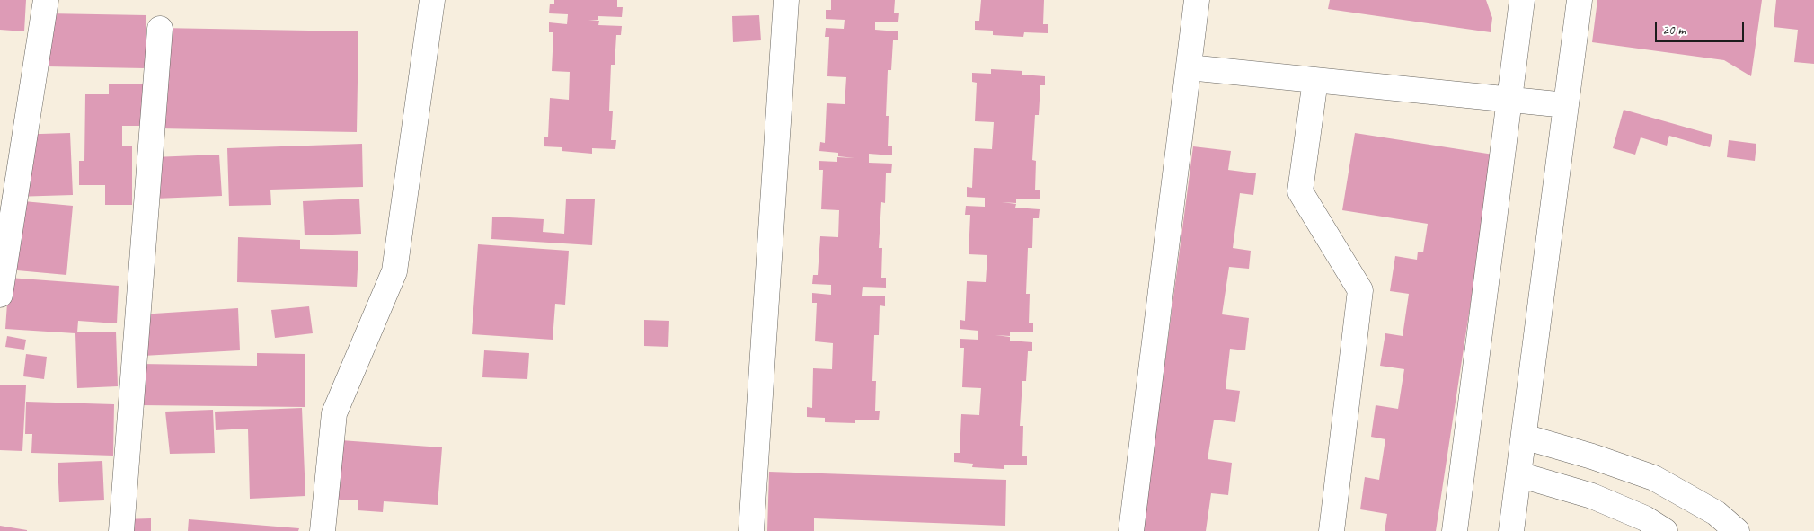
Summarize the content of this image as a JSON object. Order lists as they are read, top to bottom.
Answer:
{
  "scale_bar": "20 m"
}
